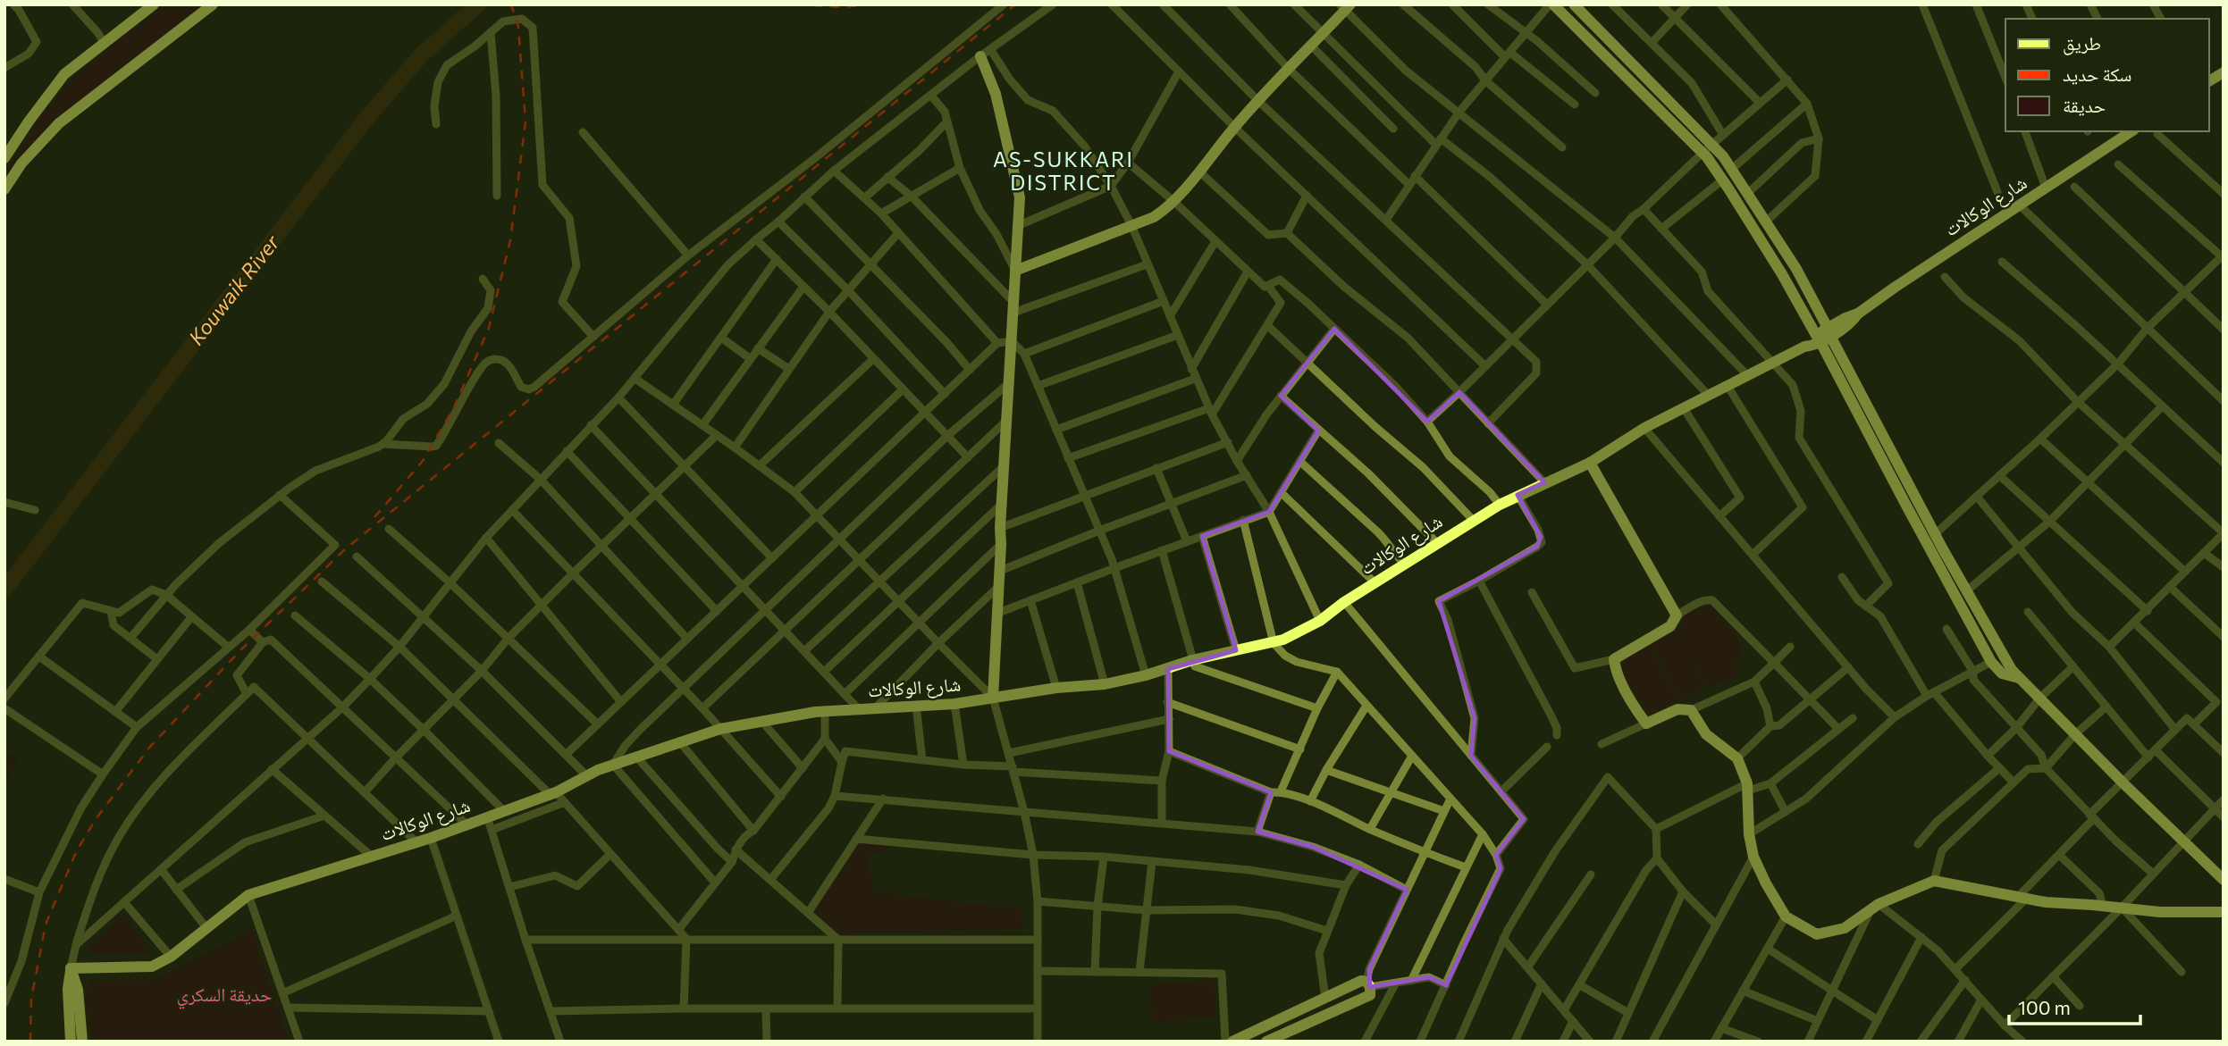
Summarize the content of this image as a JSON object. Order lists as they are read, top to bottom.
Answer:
{
  "streets": {
    "street": ["شارع الوكالات"]
  },
  "districts": ["AS-SUKKARI DISTRICT"],
  "water": ["Kouwaik River"],
  "parks": ["حديقة السكري"],
  "legend": ["طريق", "سكة حديد", "حديقة"],
  "scale_bar": "100 m"
}
